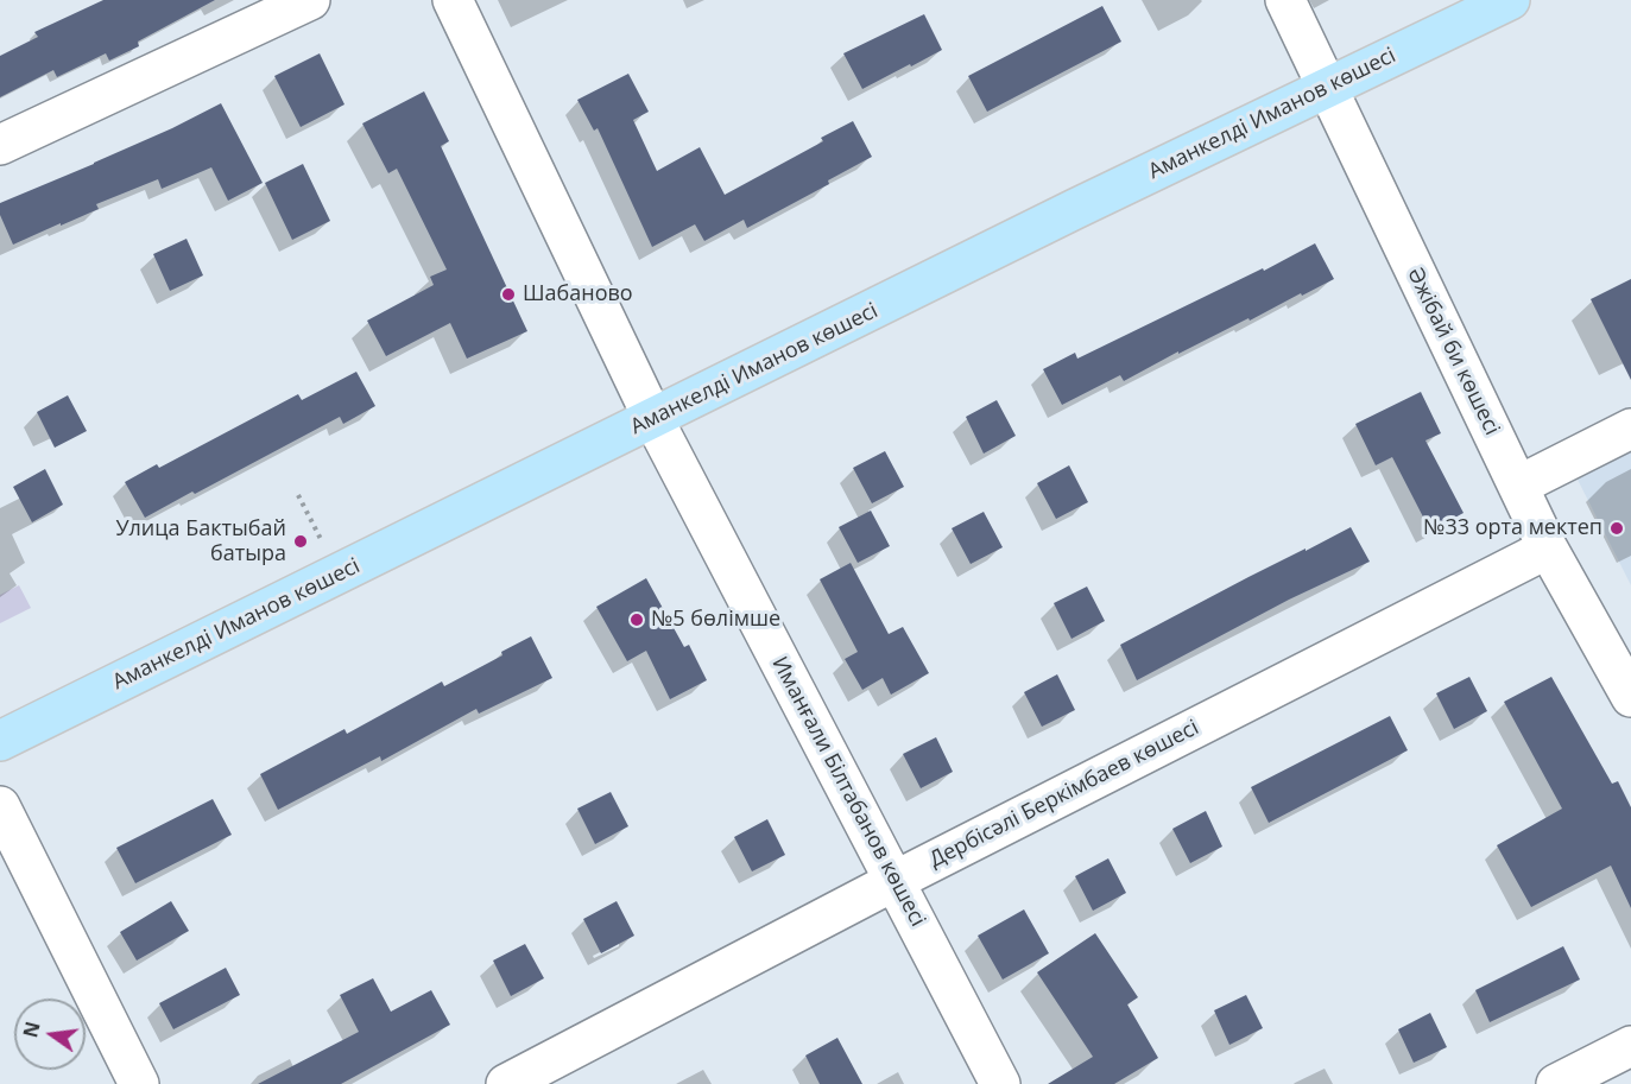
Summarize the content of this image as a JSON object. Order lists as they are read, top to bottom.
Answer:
{
  "streets": {
    "main road": ["Аманкелді Иманов көшесі"],
    "street": ["Әжібай би көшесі", "Иманғали Білтабанов көшесі", "Дербісәлі Беркімбаев көшесі"]
  },
  "crossings": [
    ["Аманкелді Иманов көшесі", "Әжібай би көшесі"],
    ["Аманкелді Иманов көшесі", "Иманғали Білтабанов көшесі"],
    ["Әжібай би көшесі", "Дербісәлі Беркімбаев көшесі"],
    ["Иманғали Білтабанов көшесі", "Дербісәлі Беркімбаев көшесі"]
  ],
  "places": [
    "Шабаново",
    "№33 орта мектеп",
    "Улица Бактыбай батыра",
    "№5 бөлімше"
  ],
  "north": "left"
}
